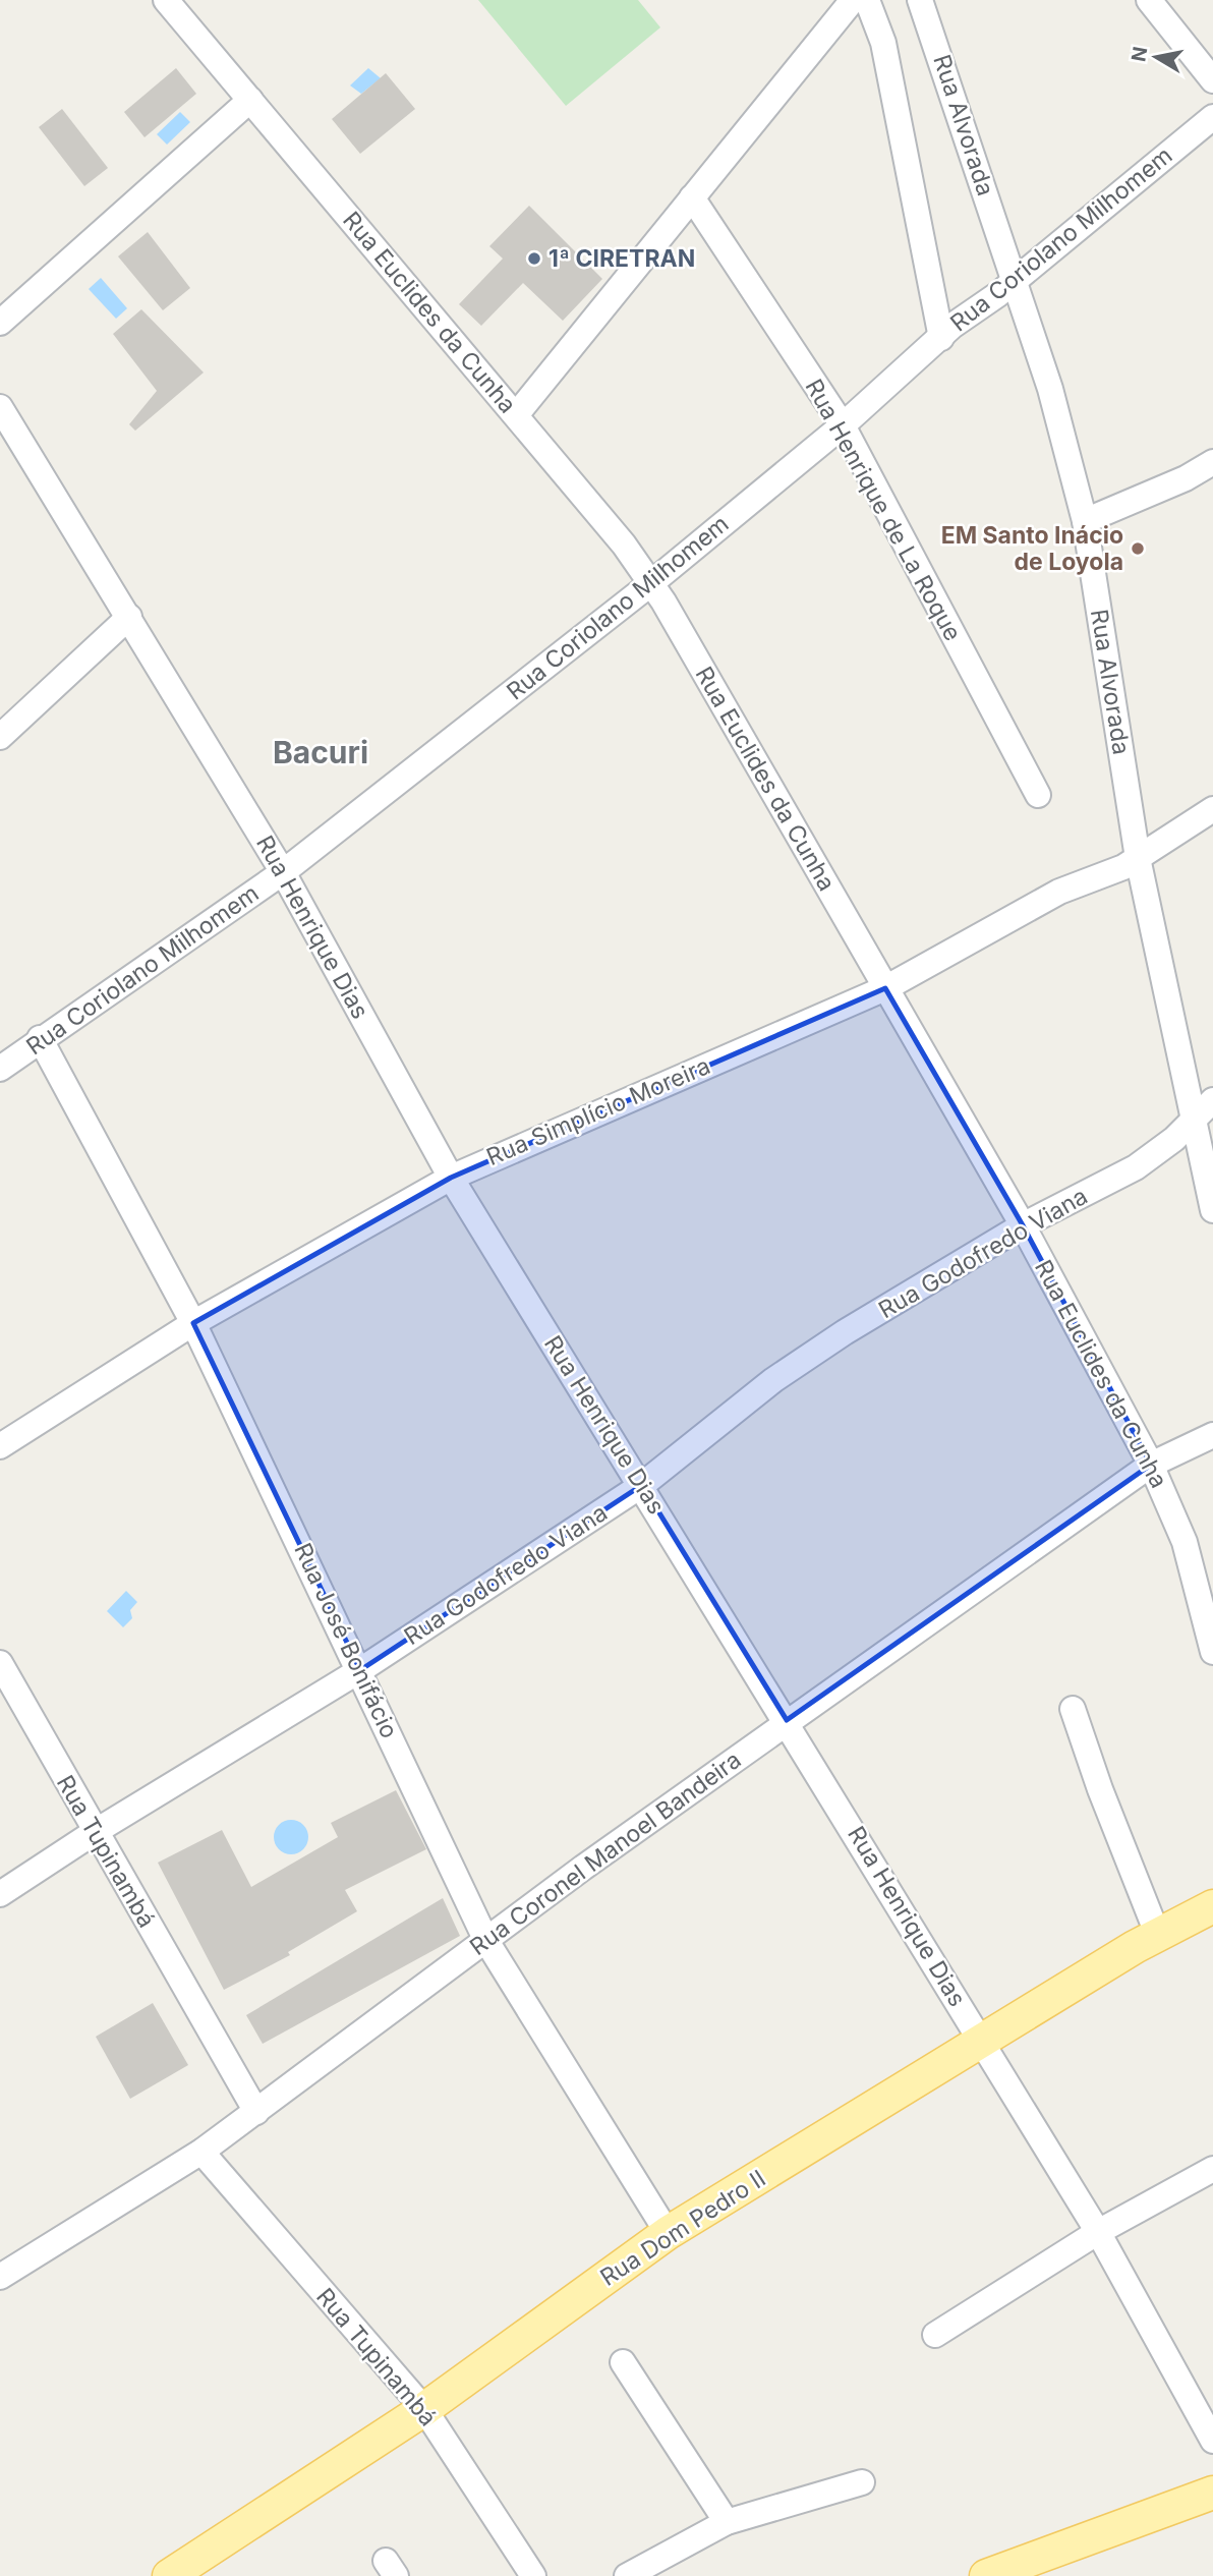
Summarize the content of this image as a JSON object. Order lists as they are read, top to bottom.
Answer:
{
  "streets": {
    "main road": ["Rua Dom Pedro II"],
    "street": [
      "Rua Alvorada",
      "Rua Coriolano Milhomem",
      "Rua Euclides da Cunha",
      "Rua Henrique de La Roque",
      "Rua Henrique Dias",
      "Rua Simplício Moreira",
      "Rua Godofredo Viana",
      "Rua José Bonifácio",
      "Rua Tupinambá",
      "Rua Coronel Manoel Bandeira"
    ]
  },
  "crossings": [
    ["Rua Alvorada", "Rua Coriolano Milhomem"],
    ["Rua Alvorada", "Rua Simplício Moreira"],
    ["Rua Alvorada", "Rua Godofredo Viana"],
    ["Rua Coriolano Milhomem", "Rua Euclides da Cunha"],
    ["Rua Coriolano Milhomem", "Rua Henrique de La Roque"],
    ["Rua Coriolano Milhomem", "Rua Henrique Dias"],
    ["Rua Coriolano Milhomem", "Rua José Bonifácio"],
    ["Rua Euclides da Cunha", "Rua Simplício Moreira"],
    ["Rua Euclides da Cunha", "Rua Godofredo Viana"],
    ["Rua Euclides da Cunha", "Rua Coronel Manoel Bandeira"],
    ["Rua Henrique Dias", "Rua Simplício Moreira"],
    ["Rua Henrique Dias", "Rua Godofredo Viana"],
    ["Rua Henrique Dias", "Rua Coronel Manoel Bandeira"],
    ["Rua Henrique Dias", "Rua Dom Pedro II"],
    ["Rua Simplício Moreira", "Rua José Bonifácio"],
    ["Rua Godofredo Viana", "Rua José Bonifácio"],
    ["Rua Godofredo Viana", "Rua Tupinambá"],
    ["Rua José Bonifácio", "Rua Coronel Manoel Bandeira"],
    ["Rua José Bonifácio", "Rua Dom Pedro II"],
    ["Rua Tupinambá", "Rua Coronel Manoel Bandeira"],
    ["Rua Tupinambá", "Rua Dom Pedro II"]
  ],
  "districts": ["Bacuri"],
  "places": ["1ª CIRETRAN", "EM Santo Inácio de Loyola"],
  "north": "left"
}
